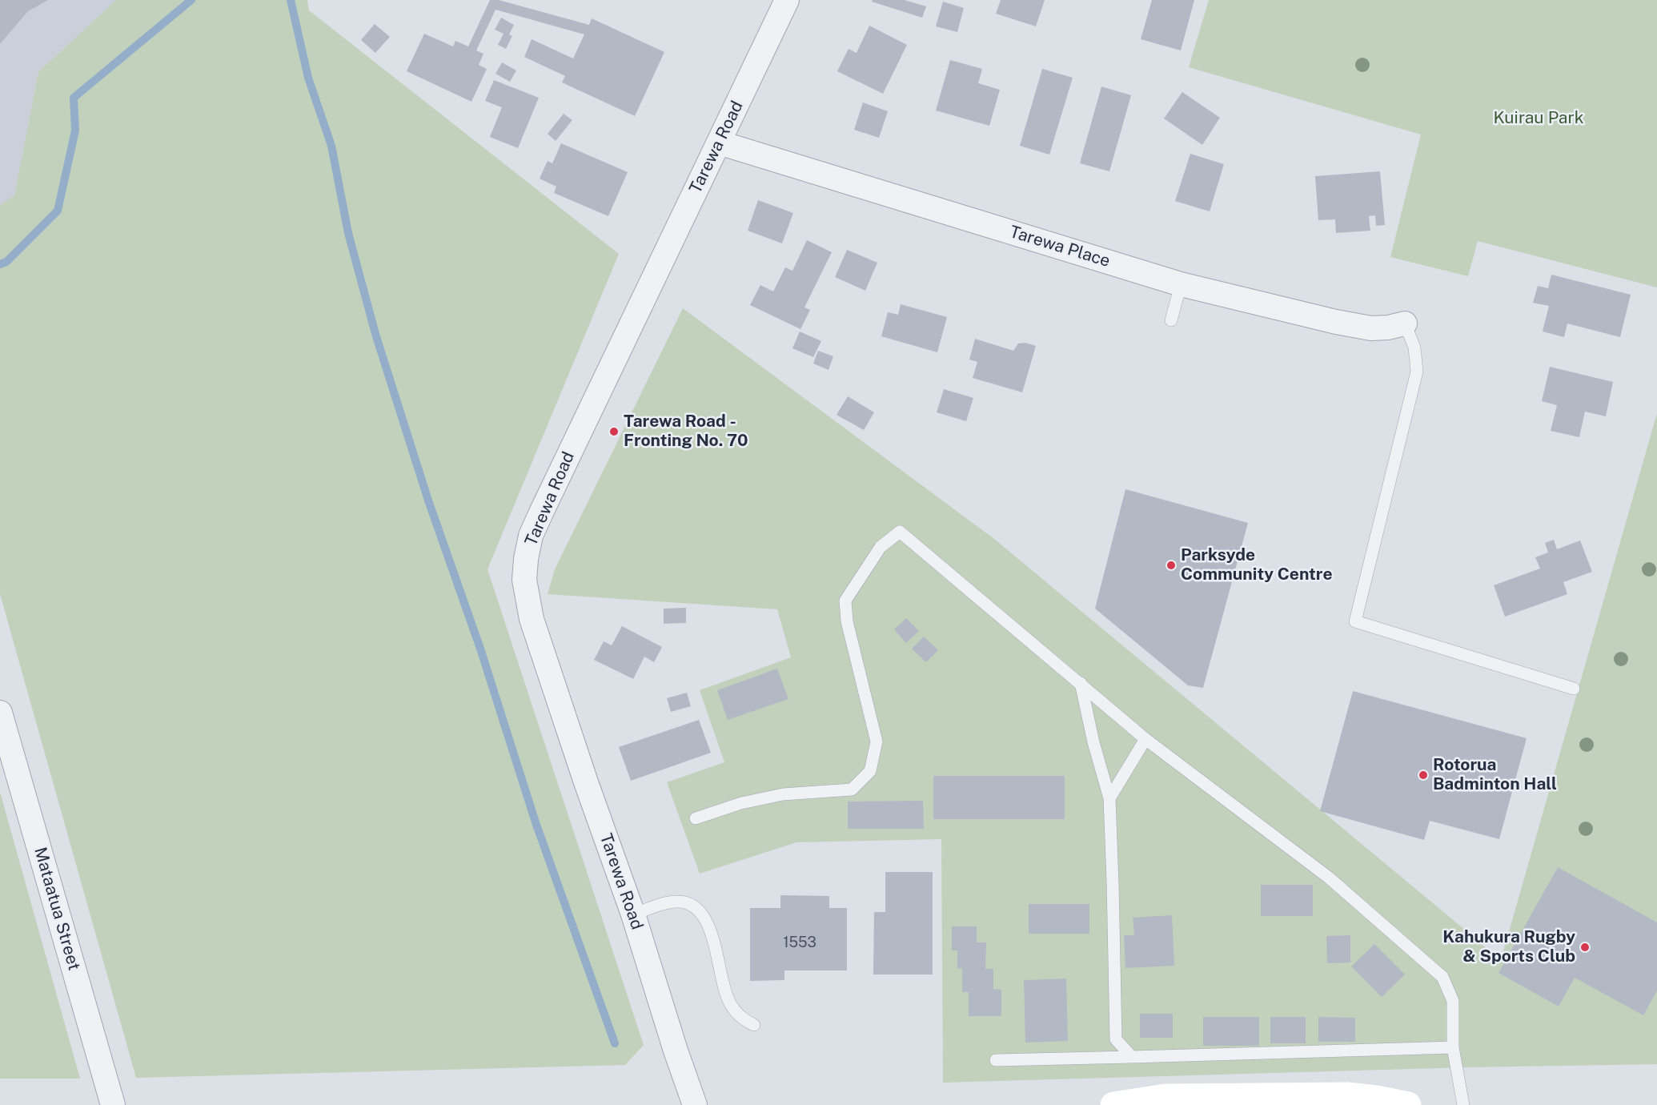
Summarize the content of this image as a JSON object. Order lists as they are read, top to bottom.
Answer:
{
  "streets": {
    "street": ["Tarewa Road", "Tarewa Place", "Mataatua Street"]
  },
  "crossings": [
    ["Tarewa Road", "Tarewa Place"]
  ],
  "parks": ["Kuirau Park"],
  "places": [
    "Tarewa Road - Fronting No. 70",
    "Parksyde Community Centre",
    "Rotorua Badminton Hall",
    "Kahukura Rugby & Sports Club"
  ],
  "house_numbers": ["1553"]
}
